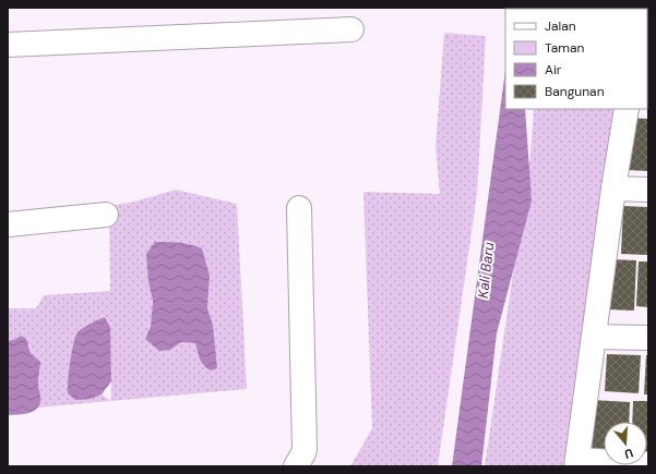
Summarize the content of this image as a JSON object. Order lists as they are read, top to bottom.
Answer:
{
  "water": ["Kali Baru"],
  "legend": [
    "Jalan",
    "Taman",
    "Air",
    "Bangunan"
  ],
  "north": "bottom"
}
